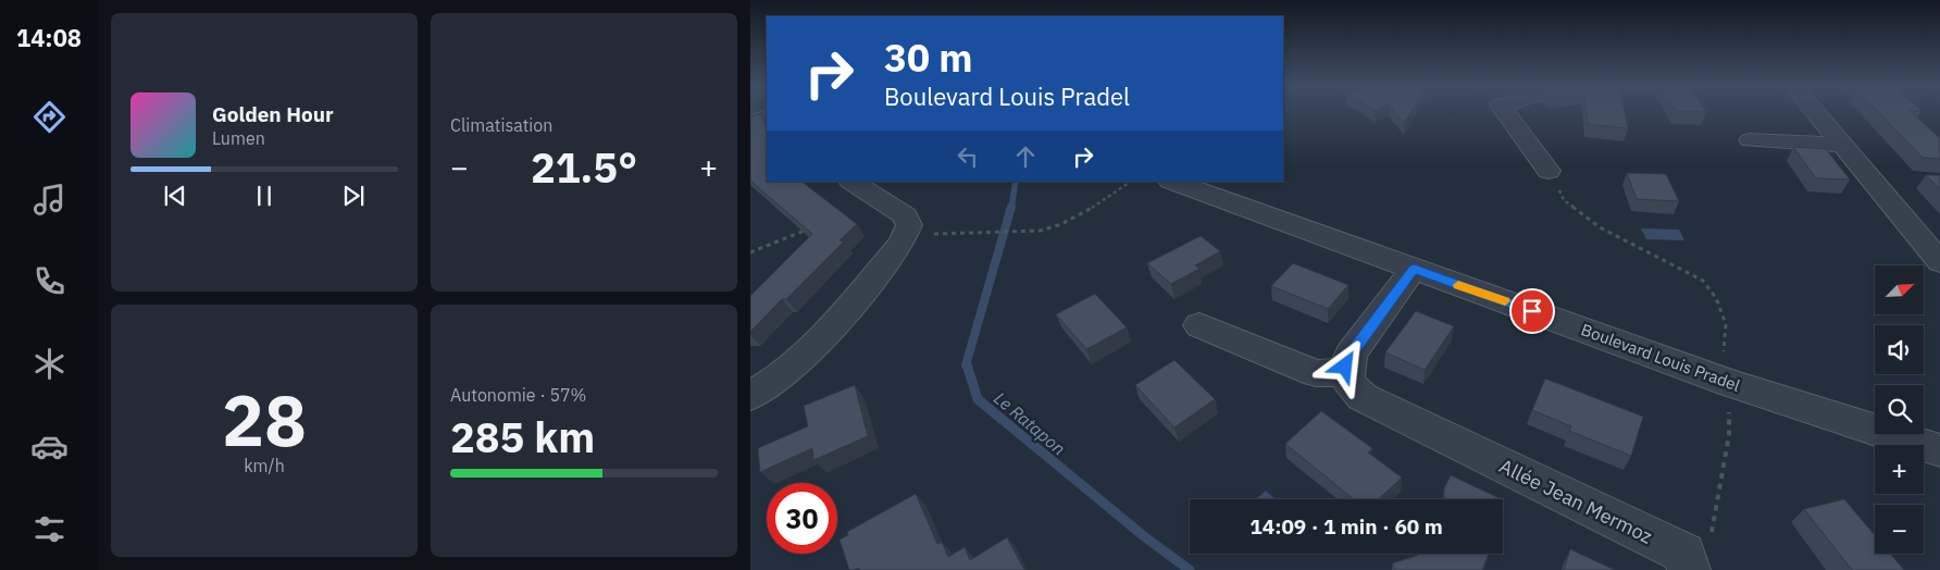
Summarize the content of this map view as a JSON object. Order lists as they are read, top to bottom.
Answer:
{
  "streets": {
    "street": ["Boulevard Louis Pradel", "Allée Jean Mermoz"]
  },
  "water": ["Le Ratapon"],
  "north": "top right",
  "page": {
    "tabs": "14:08",
    "tile": [
      "Climatisation",
      ["28", "km/h"],
      ["Autonomie · 57%", "285 km"]
    ],
    "turn": ["30 m", "Boulevard Louis Pradel"],
    "song": ["Golden Hour", "Lumen"],
    "heat": ["−", "21.5°", "+"],
    "map_buttons": ["+", "−"],
    "limit": "30",
    "trip": "14:09 · 1 min · 60 m"
  }
}
